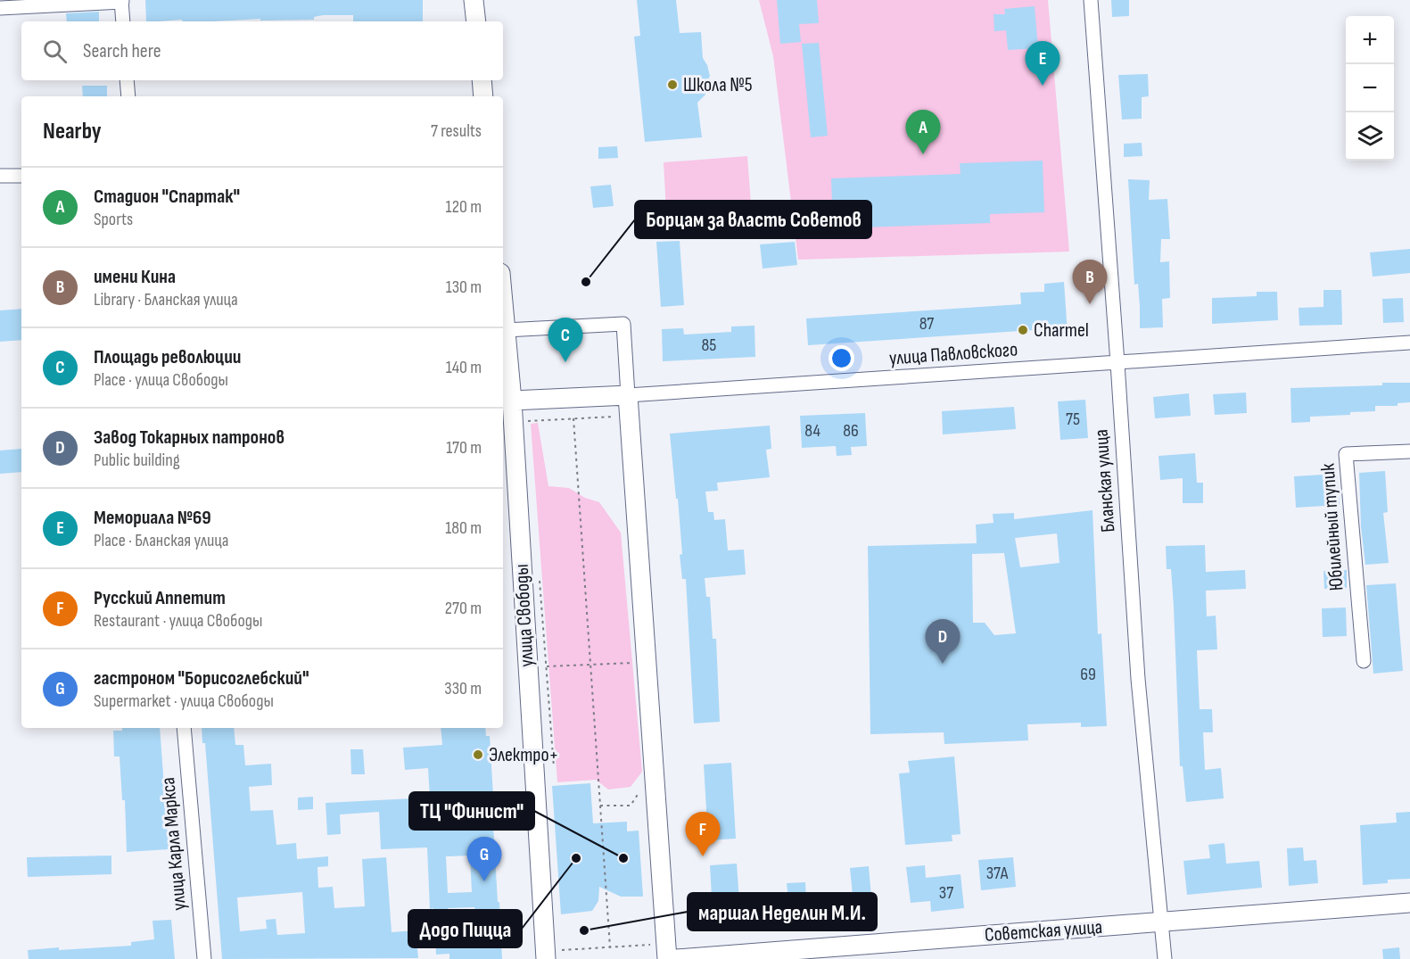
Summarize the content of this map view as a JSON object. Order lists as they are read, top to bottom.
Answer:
{
  "streets": {
    "main road": ["улица Свободы", "Советская улица"],
    "street": [
      "улица Павловского",
      "Бланская улица",
      "Юбилейный тупик",
      "улица Карла Маркса"
    ]
  },
  "crossings": [
    ["улица Павловского", "Бланская улица"],
    ["Бланская улица", "Советская улица"]
  ],
  "places": [
    "Школа №5",
    "Борцам за власть Советов",
    "Charmel",
    "Электро+",
    "Додо Пицца",
    "ТЦ \"Финист\"",
    "маршал Неделин М.И."
  ],
  "house_numbers": [
    "87",
    "85",
    "75",
    "84",
    "86",
    "69",
    "37А",
    "37"
  ],
  "page": {
    "map_buttons": ["+", "−"],
    "search": "Search here",
    "pins": [
      "E",
      "A",
      "B",
      "C",
      "D",
      "F",
      "G"
    ],
    "heading": ["Nearby", "7 results"],
    "list": [
      {
        "mark": "A",
        "name": "Стадион \"Спартак\"",
        "note": "Sports",
        "value": "120 m"
      },
      {
        "mark": "B",
        "name": "имени Кина",
        "note": "Library · Бланская улица",
        "value": "130 m"
      },
      {
        "mark": "C",
        "name": "Площадь революции",
        "note": "Place · улица Свободы",
        "value": "140 m"
      },
      {
        "mark": "D",
        "name": "Завод Токарных патронов",
        "note": "Public building",
        "value": "170 m"
      },
      {
        "mark": "E",
        "name": "Мемориала №69",
        "note": "Place · Бланская улица",
        "value": "180 m"
      },
      {
        "mark": "F",
        "name": "Русский Аппетит",
        "note": "Restaurant · улица Свободы",
        "value": "270 m"
      },
      {
        "mark": "G",
        "name": "гастроном \"Борисоглебский\"",
        "note": "Supermarket · улица Свободы",
        "value": "330 m"
      }
    ]
  }
}
